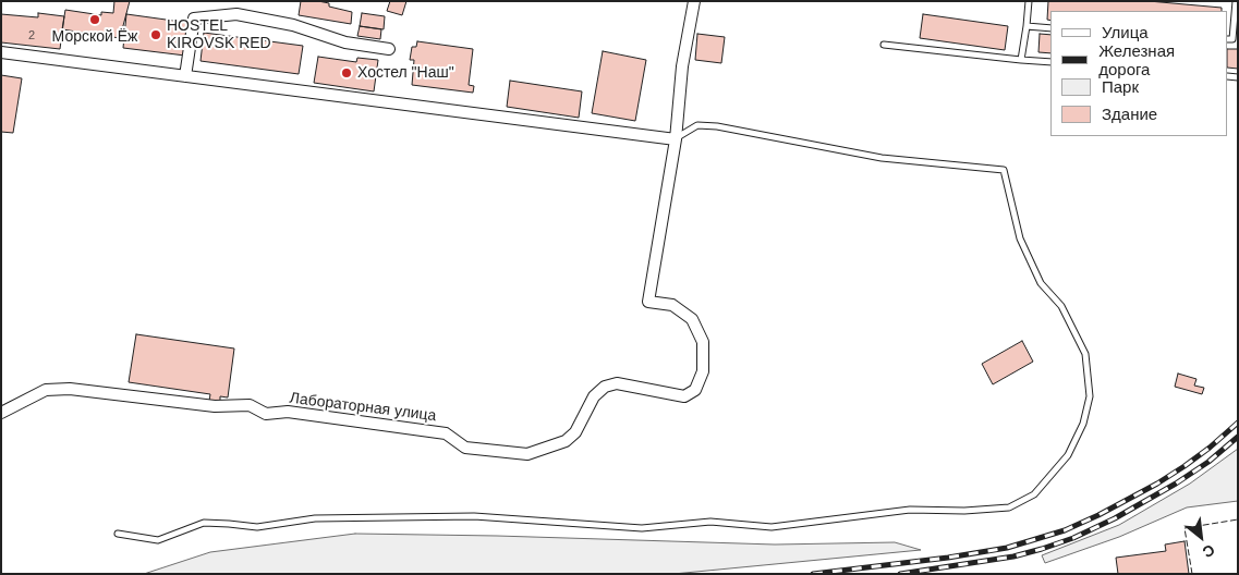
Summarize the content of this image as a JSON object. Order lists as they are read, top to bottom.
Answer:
{
  "streets": {
    "street": ["Лабораторная улица"]
  },
  "places": ["Морской Ёж", "HOSTEL KIROVSK RED", "Хостел \"Наш\""],
  "house_numbers": ["2"],
  "legend": [
    "Улица",
    "Железная дорога",
    "Парк",
    "Здание"
  ],
  "north": "bottom right"
}
